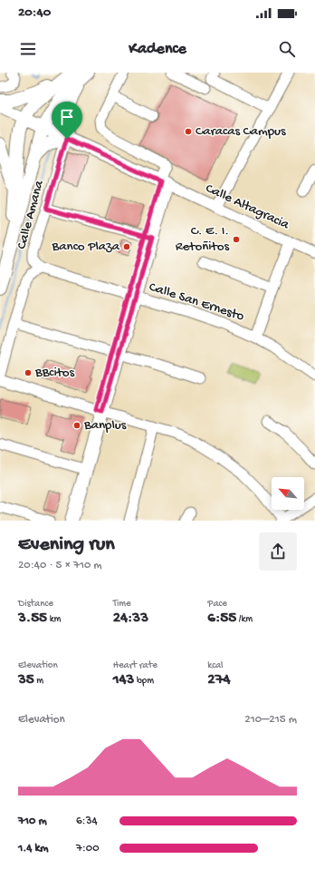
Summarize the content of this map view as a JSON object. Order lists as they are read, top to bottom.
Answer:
{
  "streets": {
    "street": ["Calle Altagracia", "Calle Amana", "Calle San Ernesto"]
  },
  "crossings": [
    ["Calle Amana", "Calle San Ernesto"]
  ],
  "places": [
    "Caracas Campus",
    "C. E. I. Retoñitos",
    "Banco Plaza",
    "BBcitos",
    "Banplus"
  ],
  "north": "top left",
  "page": {
    "status": "20:40",
    "header": "Kadence",
    "heading": ["Evening run", "20:40 · 5 × 710 m"],
    "stats": [
      ["Distance", "3.55 km"],
      ["Time", "24:33"],
      ["Pace", "6:55 /km"],
      ["Elevation", "35 m"],
      ["Heart rate", "143 bpm"],
      ["kcal", "274"]
    ],
    "chart": ["Elevation", "210–215 m"],
    "list": [
      {
        "name": "710 m",
        "note": "6:34"
      },
      {
        "name": "1.4 km",
        "note": "7:00"
      }
    ]
  }
}
